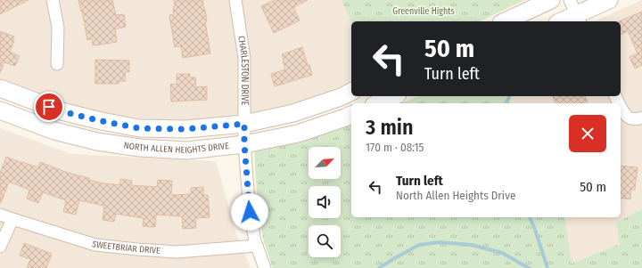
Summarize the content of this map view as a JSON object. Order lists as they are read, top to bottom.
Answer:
{
  "streets": {
    "main road": ["NORTH ALLEN HEIGHTS DRIVE"],
    "street": ["CHARLESTON DRIVE", "SWEETBRIAR DRIVE"]
  },
  "crossings": [
    ["CHARLESTON DRIVE", "NORTH ALLEN HEIGHTS DRIVE"],
    ["CHARLESTON DRIVE", "SWEETBRIAR DRIVE"]
  ],
  "parks": ["Greenville Hights"],
  "north": "top right",
  "page": {
    "turn": ["50 m", "Turn left"],
    "heading": ["3 min", "170 m · 08:15"],
    "list": [
      {
        "name": "Turn left",
        "note": "North Allen Heights Drive",
        "value": "50 m"
      }
    ]
  }
}
